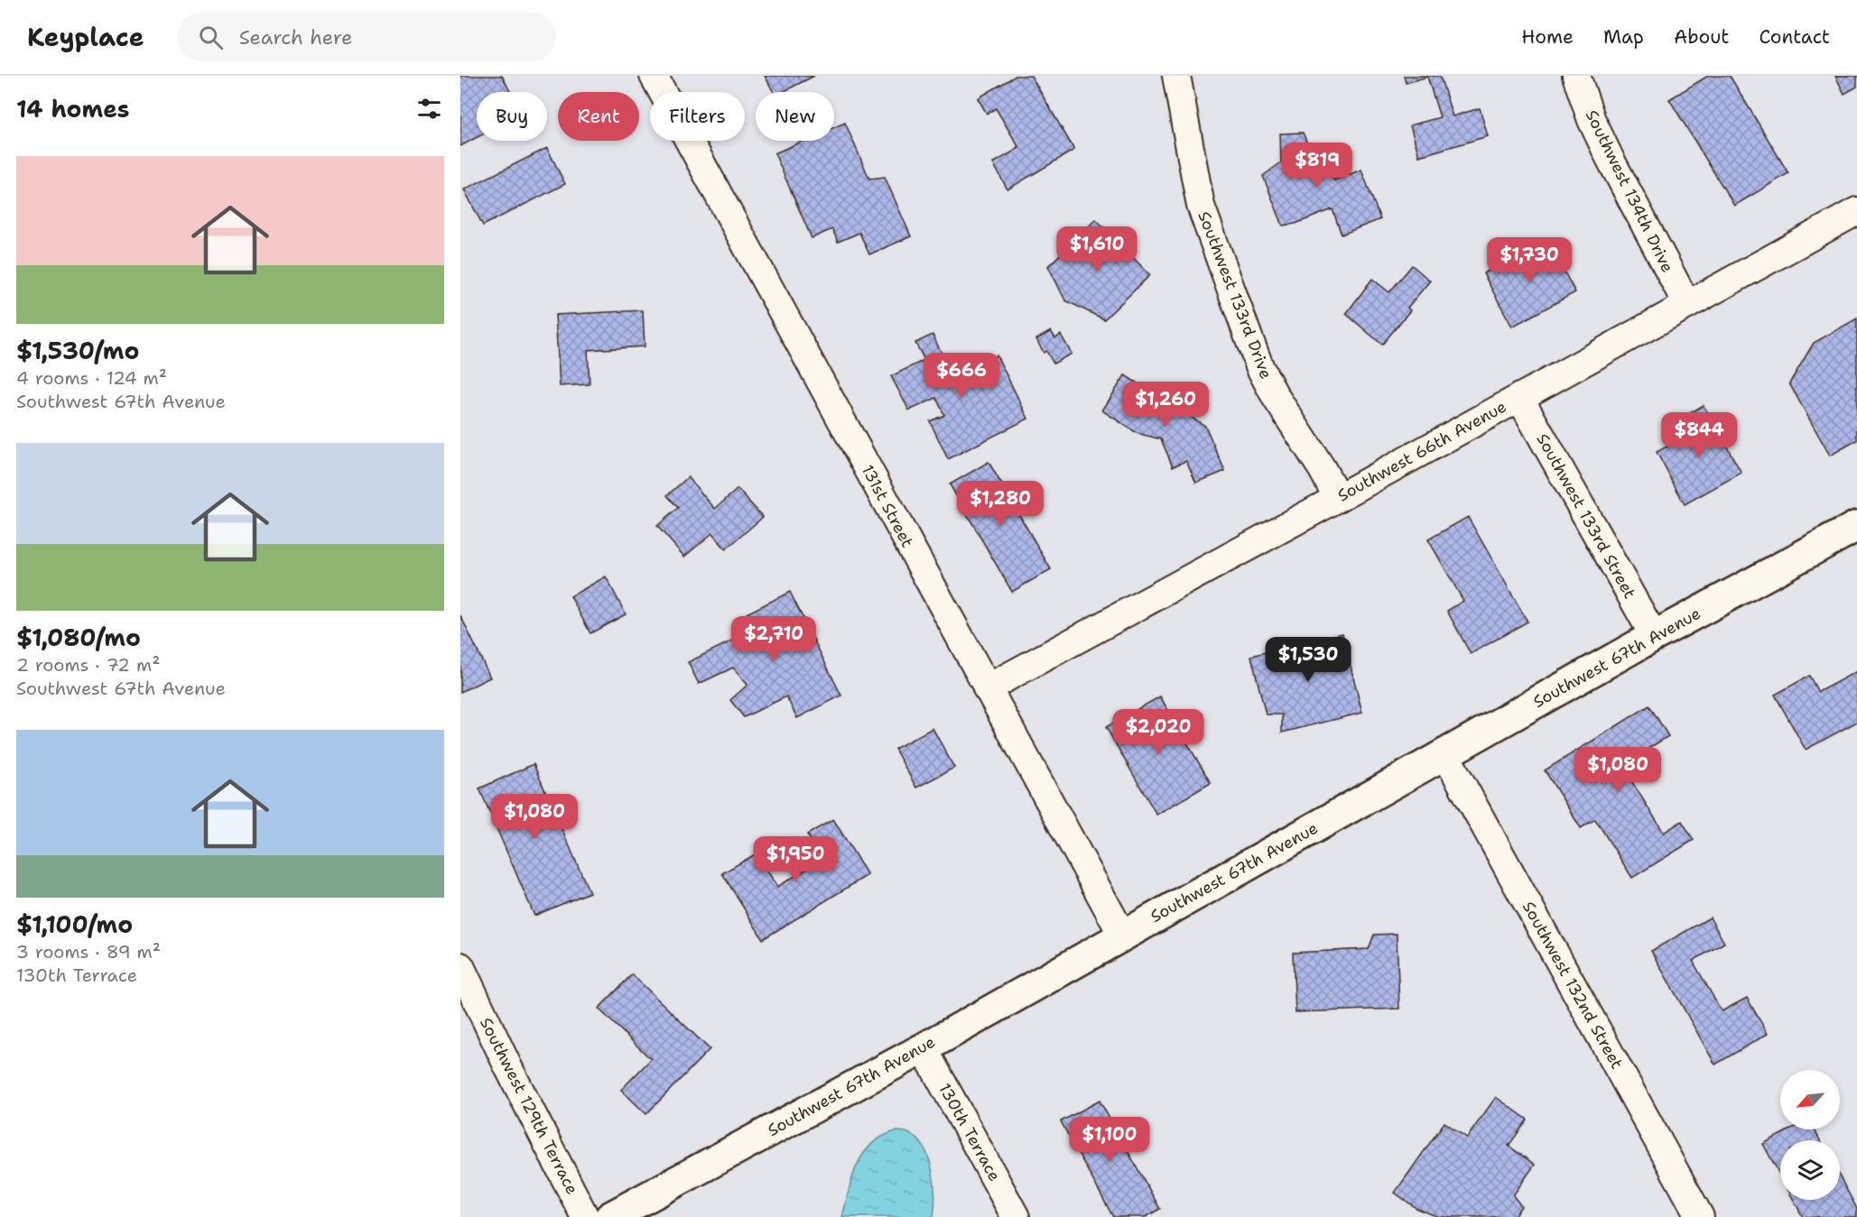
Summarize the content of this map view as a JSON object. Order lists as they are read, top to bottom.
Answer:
{
  "streets": {
    "main road": ["Southwest 67th Avenue"],
    "street": [
      "Southwest 134th Drive",
      "Southwest 133rd Drive",
      "Southwest 66th Avenue",
      "131st Street",
      "Southwest 133rd Street",
      "Southwest 132nd Street",
      "Southwest 129th Terrace",
      "130th Terrace"
    ]
  },
  "crossings": [
    ["Southwest 134th Drive", "Southwest 66th Avenue"],
    ["Southwest 133rd Drive", "Southwest 66th Avenue"],
    ["Southwest 66th Avenue", "131st Street"],
    ["Southwest 66th Avenue", "Southwest 133rd Street"],
    ["131st Street", "Southwest 67th Avenue"],
    ["Southwest 133rd Street", "Southwest 67th Avenue"],
    ["Southwest 67th Avenue", "Southwest 132nd Street"],
    ["Southwest 67th Avenue", "130th Terrace"]
  ],
  "north": "bottom left",
  "page": {
    "header": "Keyplace",
    "search": "Search here",
    "nav": [
      "Home",
      "Map",
      "About",
      "Contact"
    ],
    "heading": "14 homes",
    "chip": [
      "Buy",
      "Rent",
      "Filters",
      "New"
    ],
    "list": [
      {
        "name": "$1,530/mo",
        "note": "4 rooms · 124 m² · Southwest 67th Avenue"
      },
      {
        "name": "$1,080/mo",
        "note": "2 rooms · 72 m² · Southwest 67th Avenue"
      },
      {
        "name": "$1,100/mo",
        "note": "3 rooms · 89 m² · 130th Terrace"
      }
    ],
    "price": [
      "$819",
      "$1,610",
      "$1,730",
      "$666",
      "$1,260",
      "$844",
      "$1,280",
      "$2,710",
      "$1,530",
      "$2,020",
      "$1,080",
      "$1,080",
      "$1,950",
      "$1,100"
    ]
  }
}
